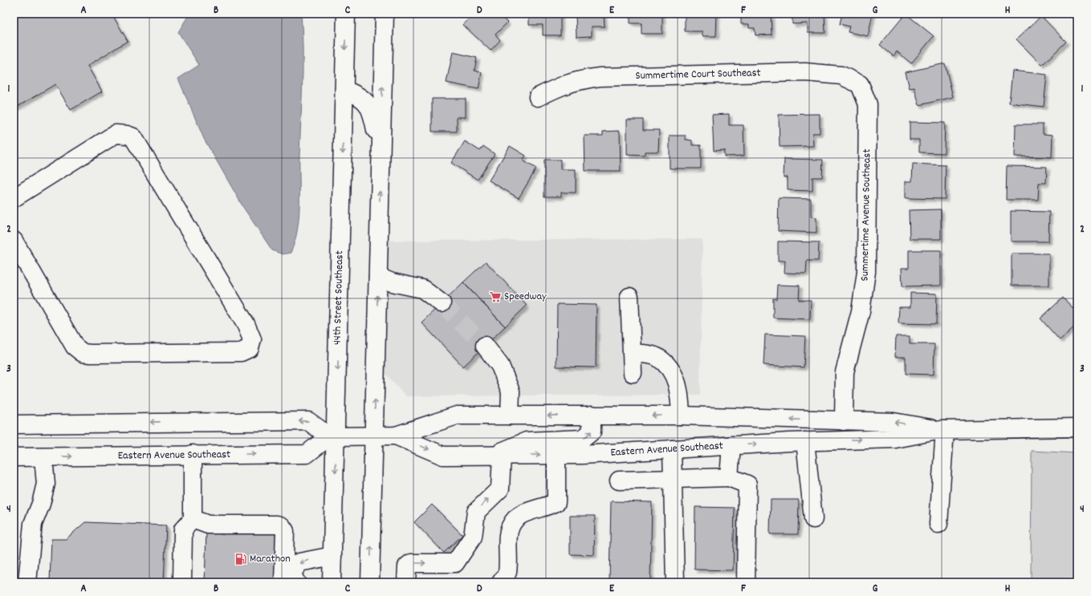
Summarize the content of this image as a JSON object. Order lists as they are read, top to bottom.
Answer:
{
  "streets": {
    "street": [
      "Summertime Court Southeast",
      "Summertime Avenue Southeast",
      "44th Street Southeast",
      "Eastern Avenue Southeast"
    ]
  },
  "crossings": [
    ["Summertime Court Southeast", "Summertime Avenue Southeast"],
    ["Summertime Avenue Southeast", "Eastern Avenue Southeast"],
    ["44th Street Southeast", "Eastern Avenue Southeast"]
  ],
  "places": {
    "supermarket": ["Speedway"],
    "fuel station": ["Marathon"]
  },
  "grid": {
    "columns": [
      "A",
      "B",
      "C",
      "D",
      "E",
      "F",
      "G",
      "H"
    ],
    "rows": [
      "1",
      "2",
      "3",
      "4"
    ]
  }
}
